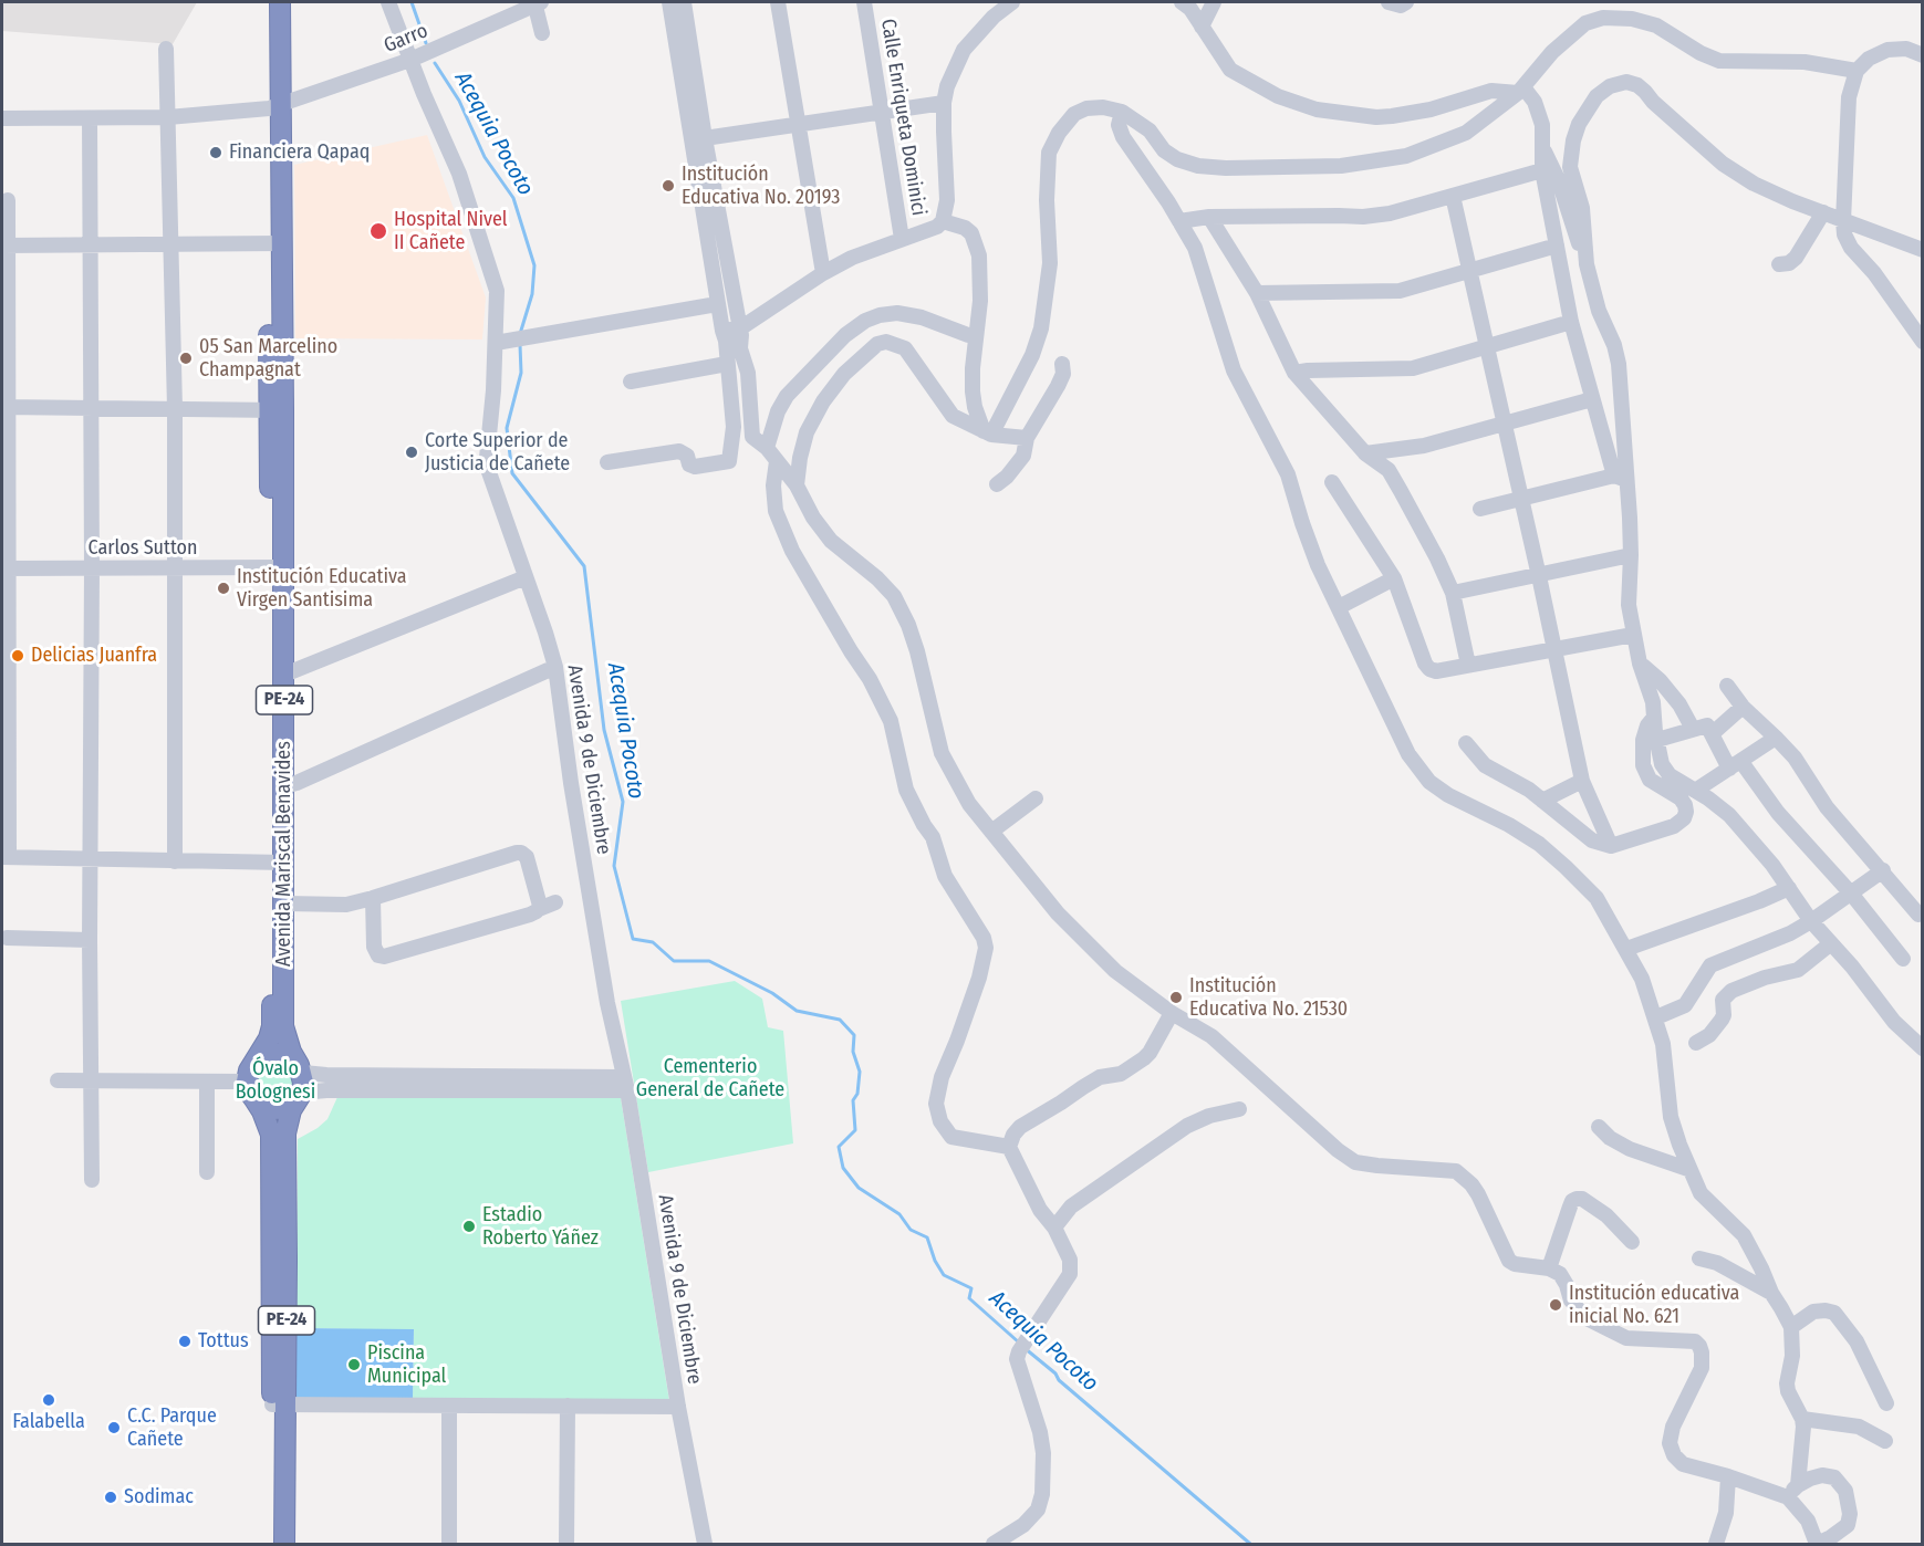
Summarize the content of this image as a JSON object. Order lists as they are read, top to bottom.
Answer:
{
  "streets": {
    "highway": ["PE-24", "Avenida Mariscal Benavides"],
    "street": [
      "Garro",
      "Calle Enriqueta Dominici",
      "Carlos Sutton",
      "Avenida 9 de Diciembre"
    ]
  },
  "crossings": [
    ["Garro", "Avenida 9 de Diciembre"],
    ["Garro", "Avenida Mariscal Benavides"],
    ["Carlos Sutton", "Avenida Mariscal Benavides"],
    ["PE-24", "Avenida Mariscal Benavides"]
  ],
  "water": ["Acequia Pocoto"],
  "parks": ["Cementerio General de Cañete", "Óvalo Bolognesi"],
  "places": [
    "Financiera Qapaq",
    "Institución Educativa No. 20193",
    "Hospital Nivel II Cañete",
    "05 San Marcelino Champagnat",
    "Corte Superior de Justicia de Cañete",
    "Institución Educativa Virgen Santisima",
    "Delicias Juanfra",
    "Institución Educativa No. 21530",
    "Estadio Roberto Yáñez",
    "Institución educativa inicial No. 621",
    "Tottus",
    "Piscina Municipal",
    "Falabella",
    "C.C. Parque Cañete",
    "Sodimac"
  ]
}
